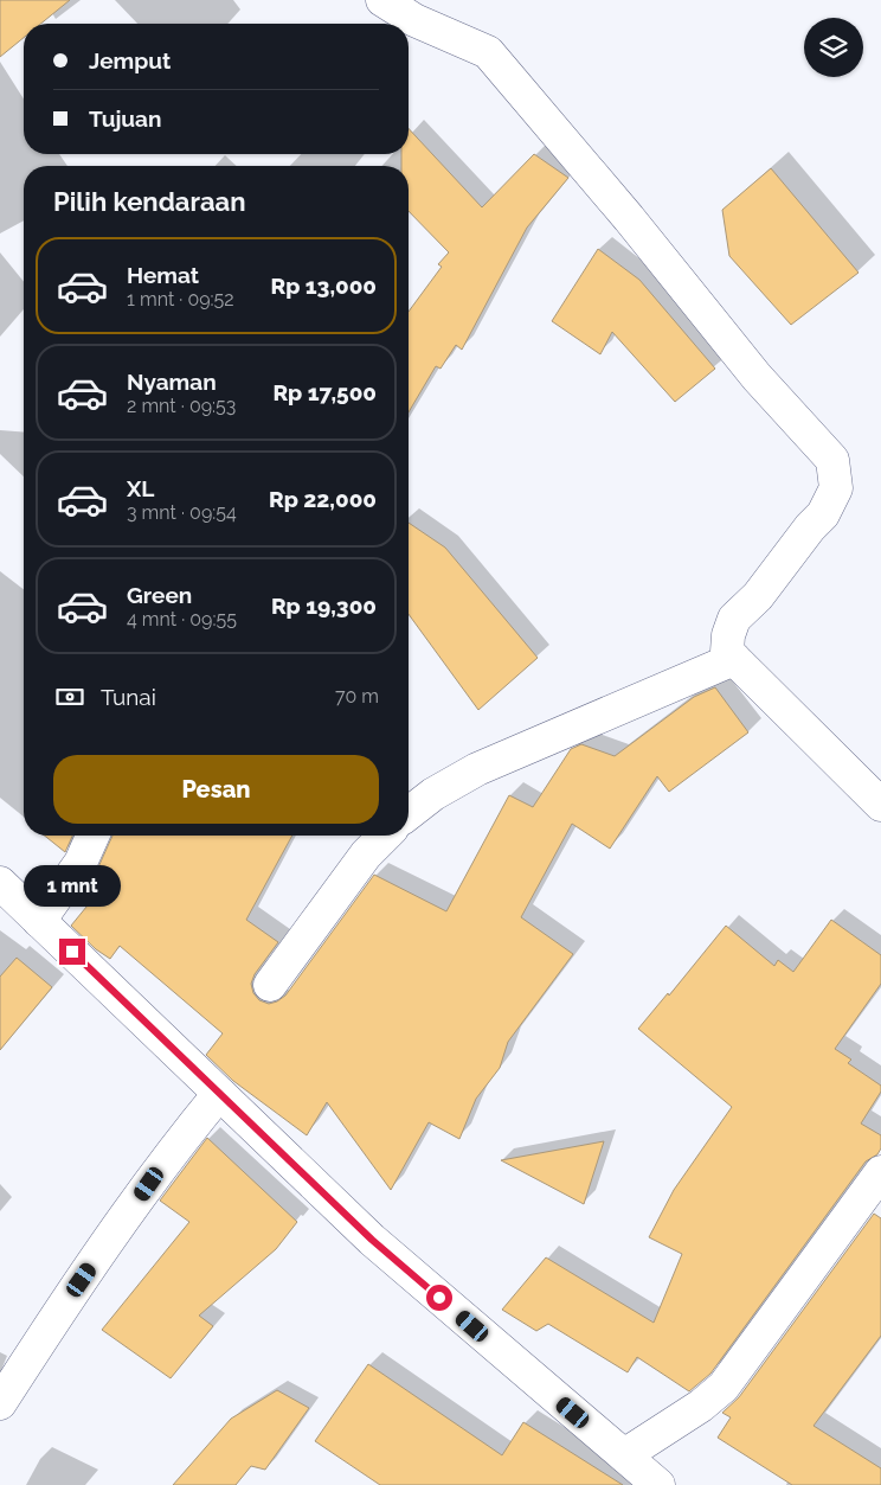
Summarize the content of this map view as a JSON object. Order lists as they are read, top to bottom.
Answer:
{
  "page": {
    "banner": ["Jemput", "Tujuan"],
    "heading": "Pilih kendaraan",
    "list": [
      {
        "name": "Hemat",
        "note": "1 mnt · 09:52",
        "value": "Rp 13,000"
      },
      {
        "name": "Nyaman",
        "note": "2 mnt · 09:53",
        "value": "Rp 17,500"
      },
      {
        "name": "XL",
        "note": "3 mnt · 09:54",
        "value": "Rp 22,000"
      },
      {
        "name": "Green",
        "note": "4 mnt · 09:55",
        "value": "Rp 19,300"
      }
    ],
    "pay": ["Tunai", "70 m"],
    "buttons": "Pesan",
    "bubble": "1 mnt"
  }
}
